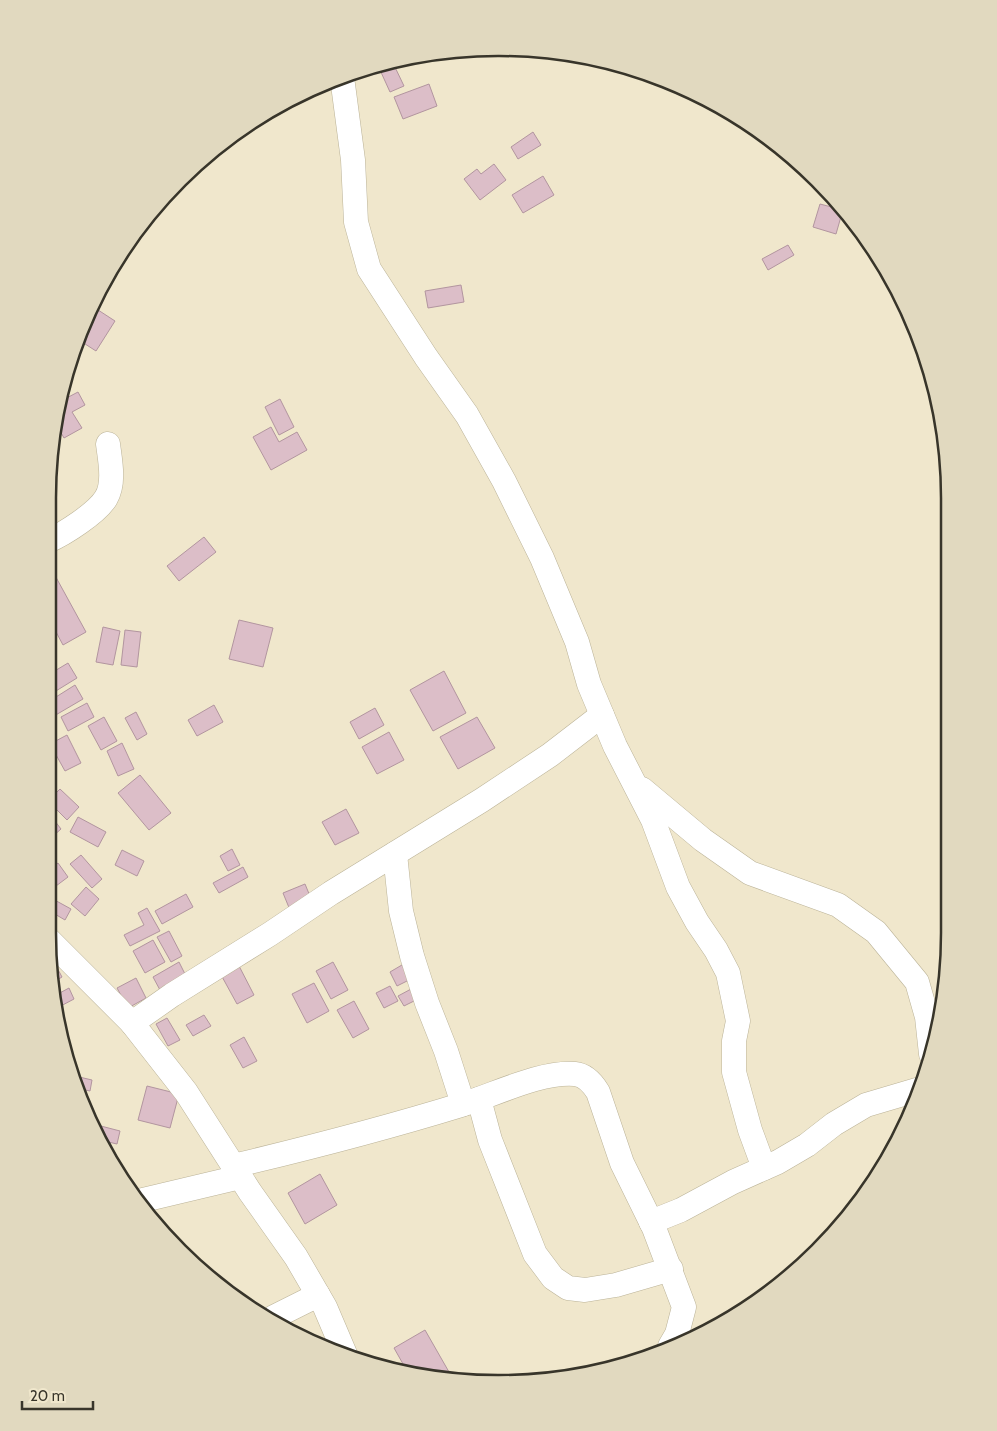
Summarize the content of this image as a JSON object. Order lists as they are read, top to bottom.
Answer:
{
  "scale_bar": "20 m"
}
